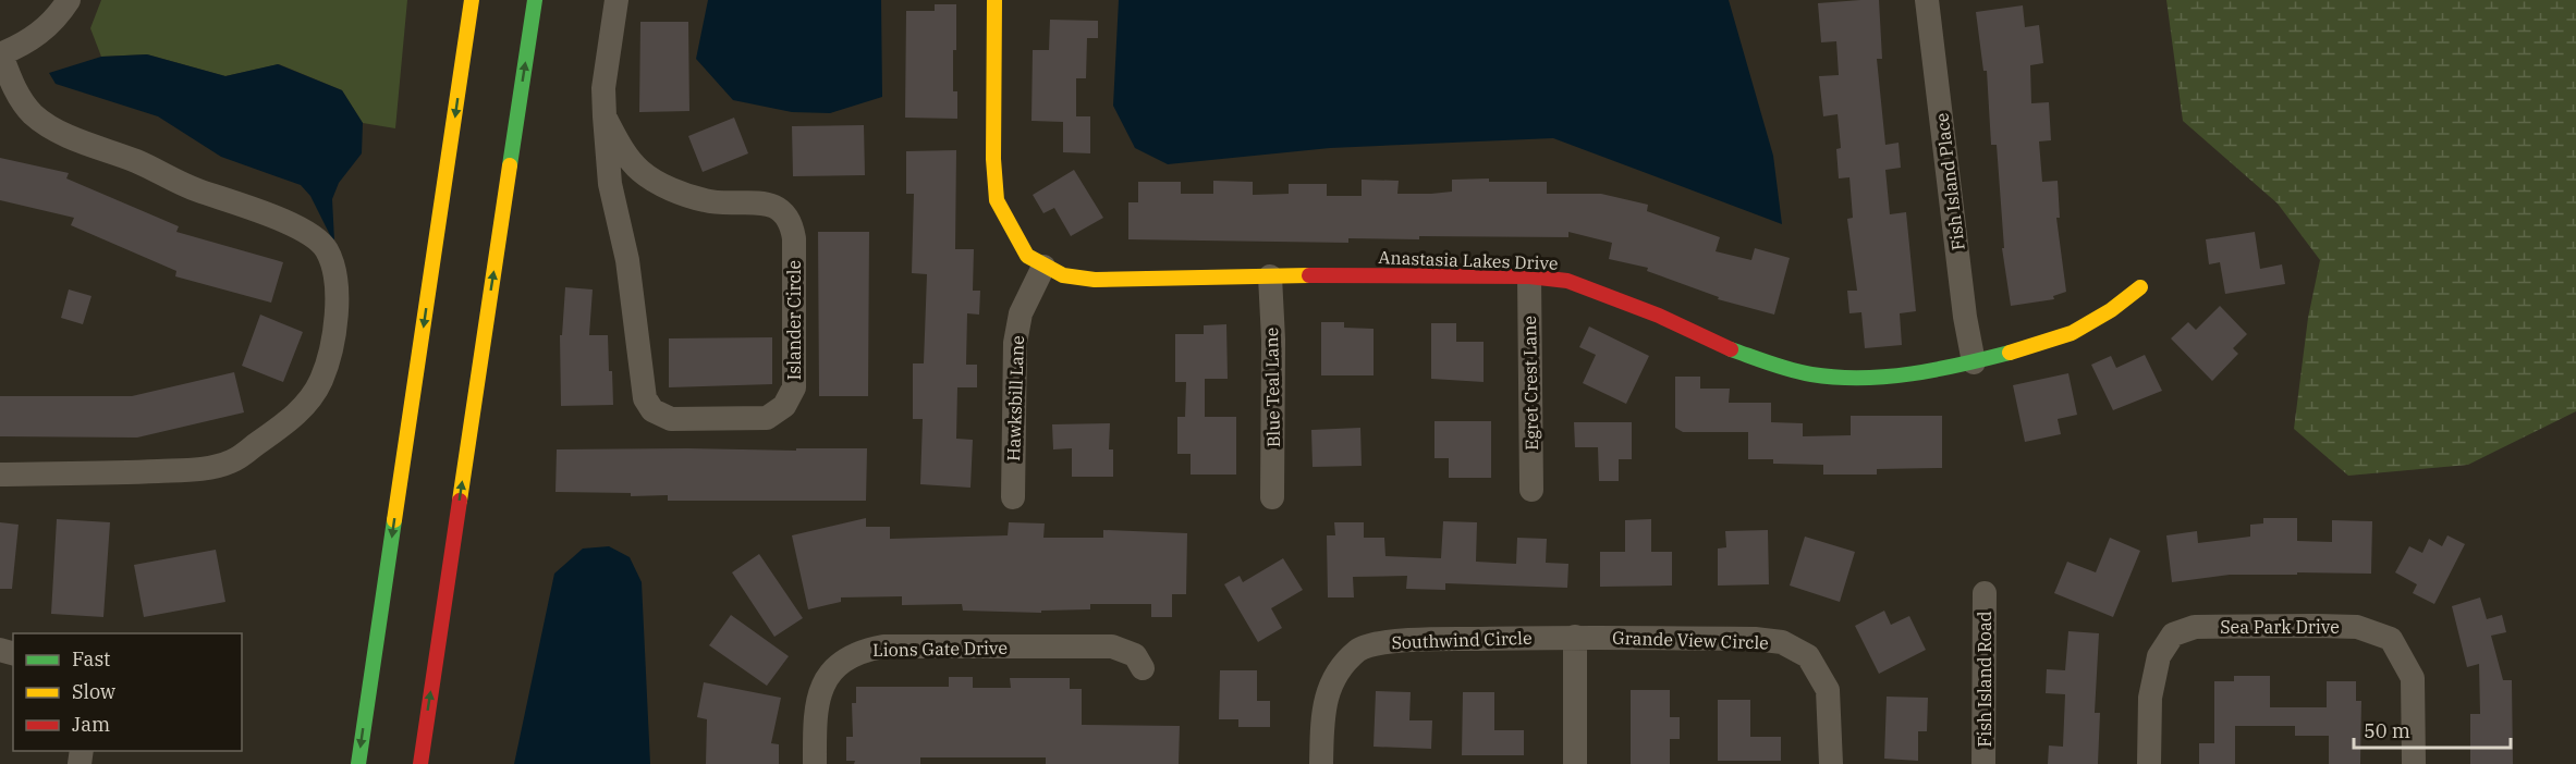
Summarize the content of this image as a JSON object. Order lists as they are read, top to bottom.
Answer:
{
  "streets": {
    "main road": ["Anastasia Lakes Drive"],
    "street": [
      "Fish Island Place",
      "Islander Circle",
      "Egret Crest Lane",
      "Blue Teal Lane",
      "Hawksbill Lane",
      "Sea Park Drive",
      "Southwind Circle",
      "Grande View Circle",
      "Lions Gate Drive",
      "Fish Island Road"
    ]
  },
  "crossings": [
    ["Fish Island Place", "Anastasia Lakes Drive"],
    ["Anastasia Lakes Drive", "Egret Crest Lane"],
    ["Anastasia Lakes Drive", "Blue Teal Lane"],
    ["Anastasia Lakes Drive", "Hawksbill Lane"],
    ["Southwind Circle", "Grande View Circle"]
  ],
  "legend": ["Fast", "Slow", "Jam"],
  "scale_bar": "50 m"
}
